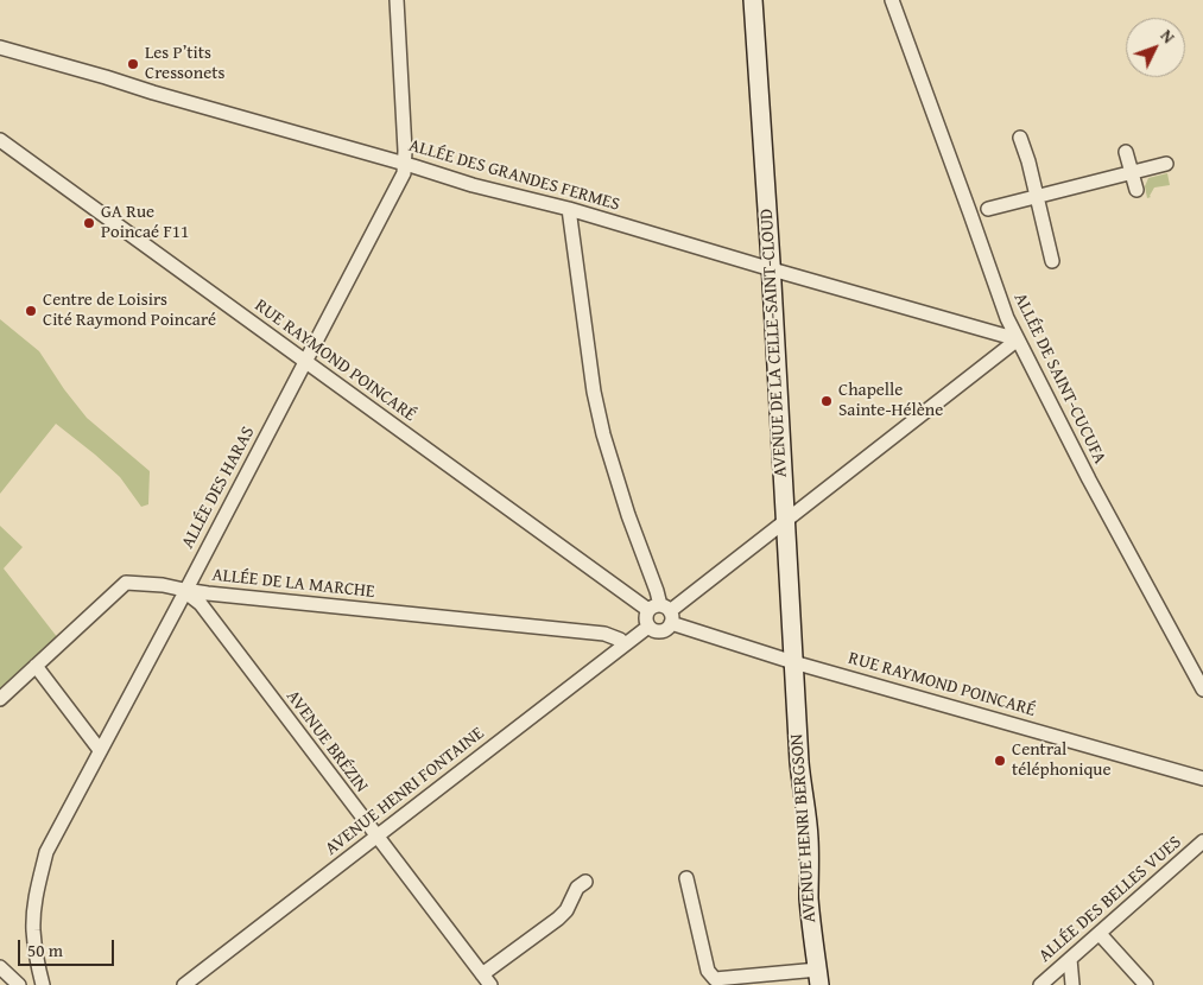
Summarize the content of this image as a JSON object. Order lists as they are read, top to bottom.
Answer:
{
  "streets": {
    "street": [
      "ALLÉE DES GRANDES FERMES",
      "AVENUE DE LA CELLE-SAINT-CLOUD",
      "RUE RAYMOND POINCARÉ",
      "ALLÉE DE SAINT-CUCUFA",
      "ALLÉE DES HARAS",
      "ALLÉE DE LA MARCHE",
      "AVENUE BRÉZIN",
      "AVENUE HENRI FONTAINE",
      "AVENUE HENRI BERGSON",
      "ALLÉE DES BELLES VUES"
    ]
  },
  "crossings": [
    ["ALLÉE DES GRANDES FERMES", "AVENUE DE LA CELLE-SAINT-CLOUD"],
    ["ALLÉE DES GRANDES FERMES", "ALLÉE DE SAINT-CUCUFA"],
    ["ALLÉE DES GRANDES FERMES", "ALLÉE DES HARAS"],
    ["AVENUE DE LA CELLE-SAINT-CLOUD", "RUE RAYMOND POINCARÉ"],
    ["AVENUE DE LA CELLE-SAINT-CLOUD", "AVENUE HENRI BERGSON"],
    ["RUE RAYMOND POINCARÉ", "ALLÉE DES HARAS"],
    ["ALLÉE DES HARAS", "ALLÉE DE LA MARCHE"],
    ["ALLÉE DES HARAS", "AVENUE BRÉZIN"],
    ["ALLÉE DE LA MARCHE", "AVENUE BRÉZIN"],
    ["ALLÉE DE LA MARCHE", "AVENUE HENRI FONTAINE"],
    ["AVENUE BRÉZIN", "AVENUE HENRI FONTAINE"]
  ],
  "places": [
    "Les P’tits Cressonets",
    "GA Rue Poincaé F11",
    "Centre de Loisirs Cité Raymond Poincaré",
    "Chapelle Sainte-Hélène",
    "Central téléphonique"
  ],
  "scale_bar": "50 m",
  "north": "top right"
}
